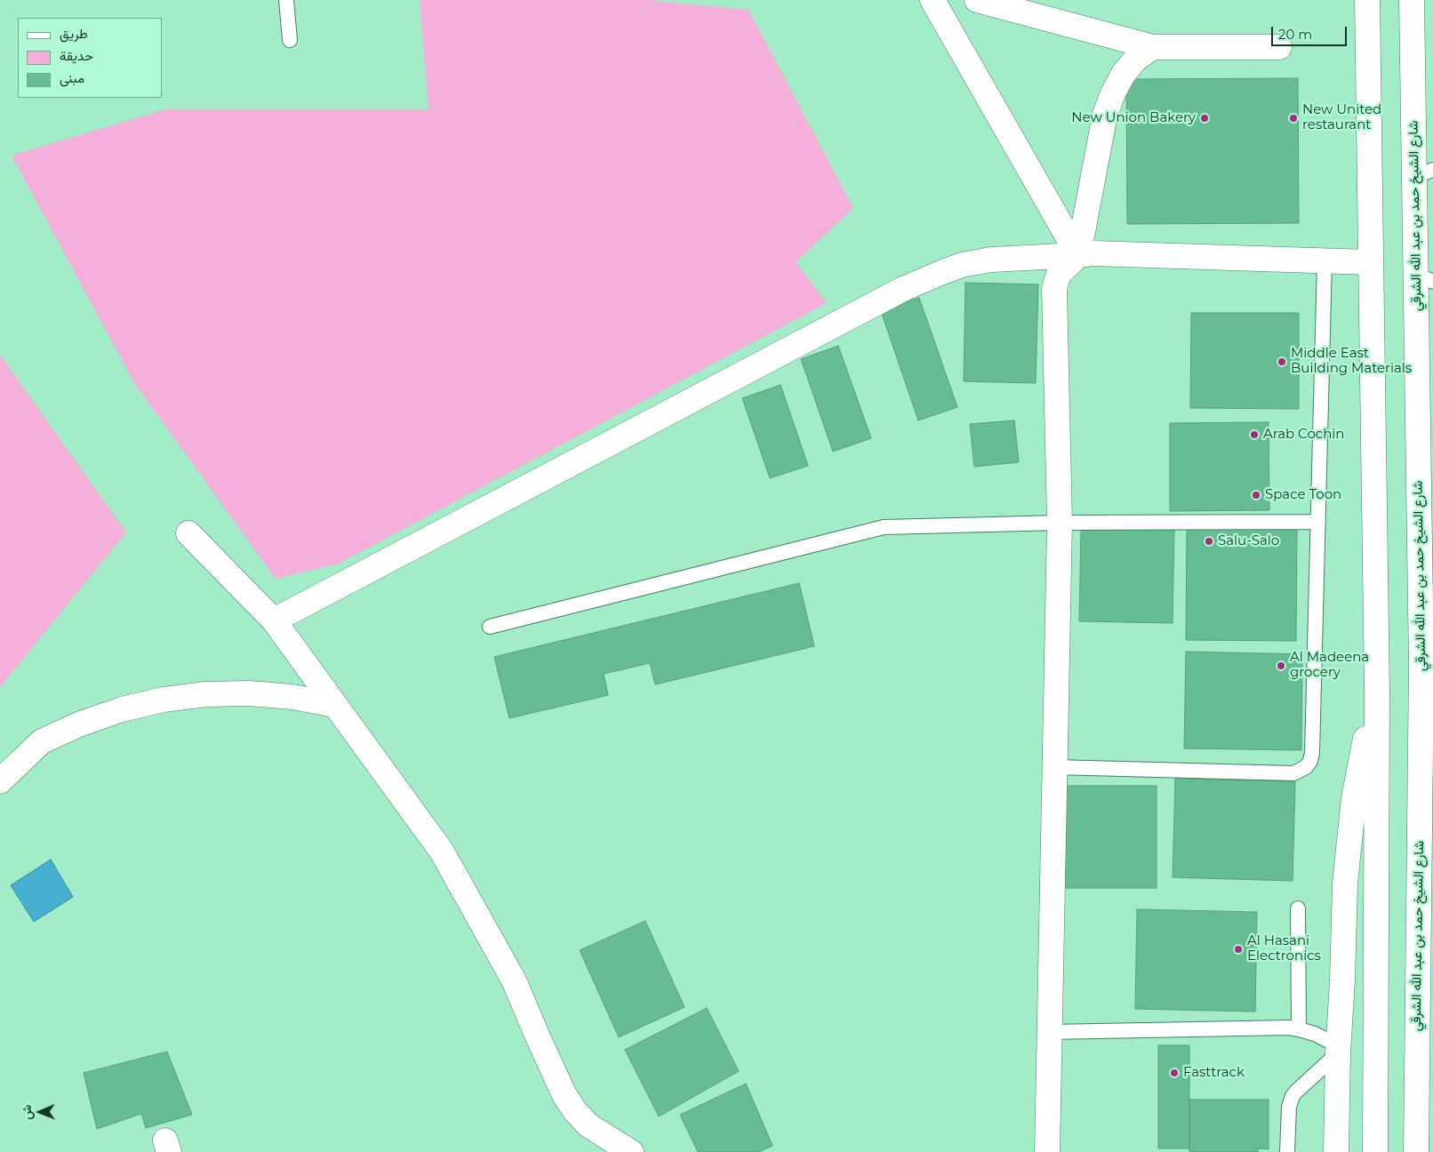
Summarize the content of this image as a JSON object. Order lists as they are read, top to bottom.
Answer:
{
  "streets": {
    "main road": ["شارع الشيخ حمد بن عبد الله الشرقي"]
  },
  "places": [
    "New Union Bakery",
    "New United restaurant",
    "Middle East Building Materials",
    "Arab Cochin",
    "Space Toon",
    "Salu-Salo",
    "Al Madeena grocery",
    "Al Hasani Electronics",
    "Fasttrack"
  ],
  "legend": ["طريق", "حديقة", "مبنى"],
  "scale_bar": "20 m",
  "north": "left"
}
